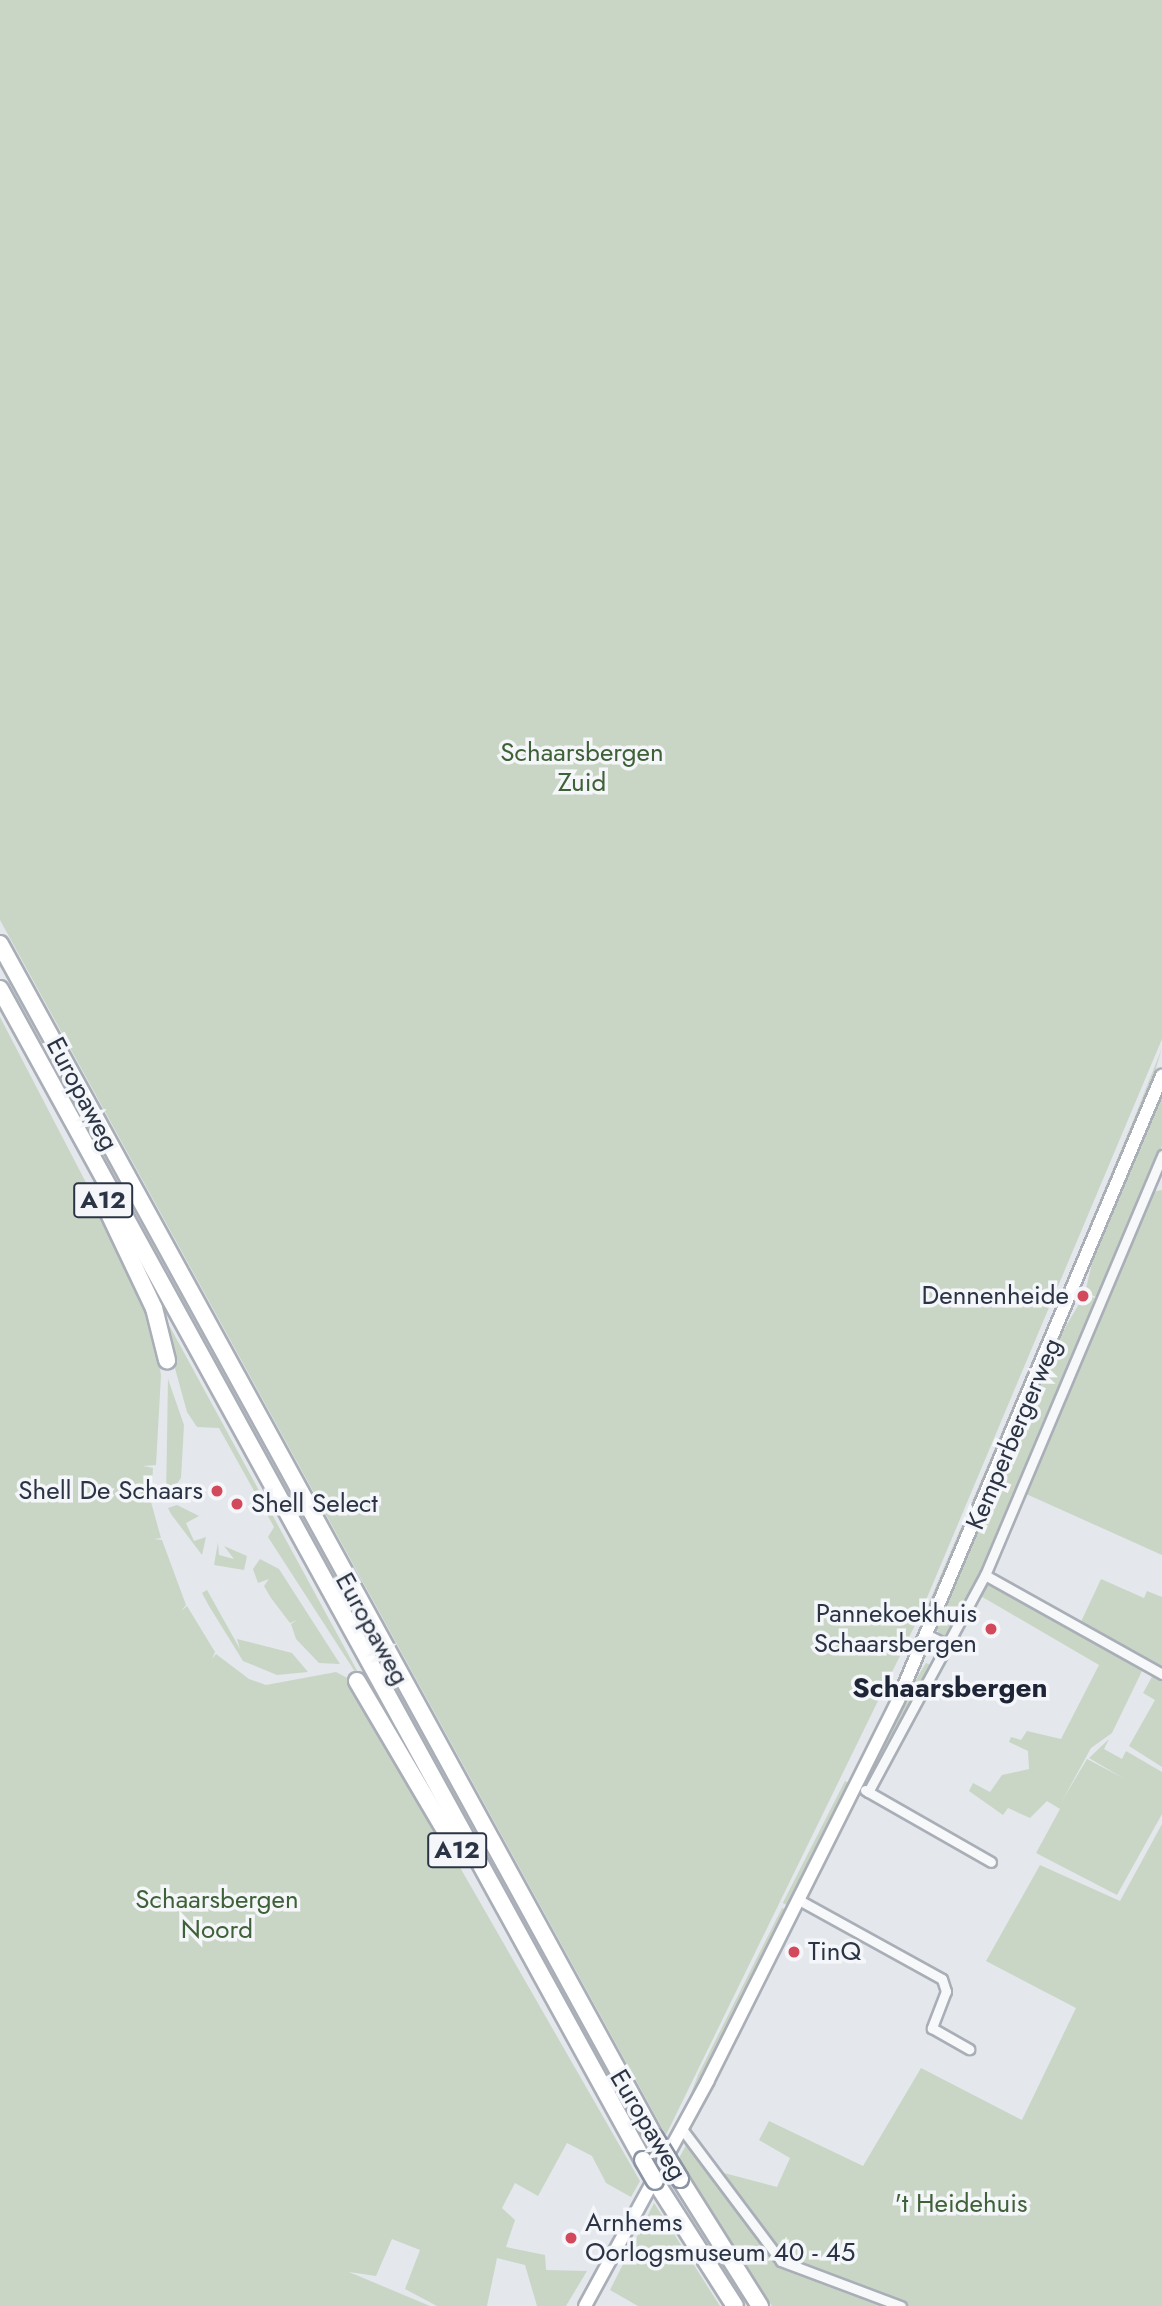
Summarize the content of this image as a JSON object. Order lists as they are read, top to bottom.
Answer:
{
  "streets": {
    "highway": ["Europaweg", "A12"],
    "main road": ["Kemperbergerweg"]
  },
  "crossings": [
    ["Europaweg", "A12"]
  ],
  "districts": ["Schaarsbergen"],
  "parks": ["Schaarsbergen Zuid", "Schaarsbergen Noord", "'t Heidehuis"],
  "places": [
    "Dennenheide",
    "Shell De Schaars",
    "Shell Select",
    "Pannekoekhuis Schaarsbergen",
    "TinQ",
    "Arnhems Oorlogsmuseum 40 - 45"
  ]
}
